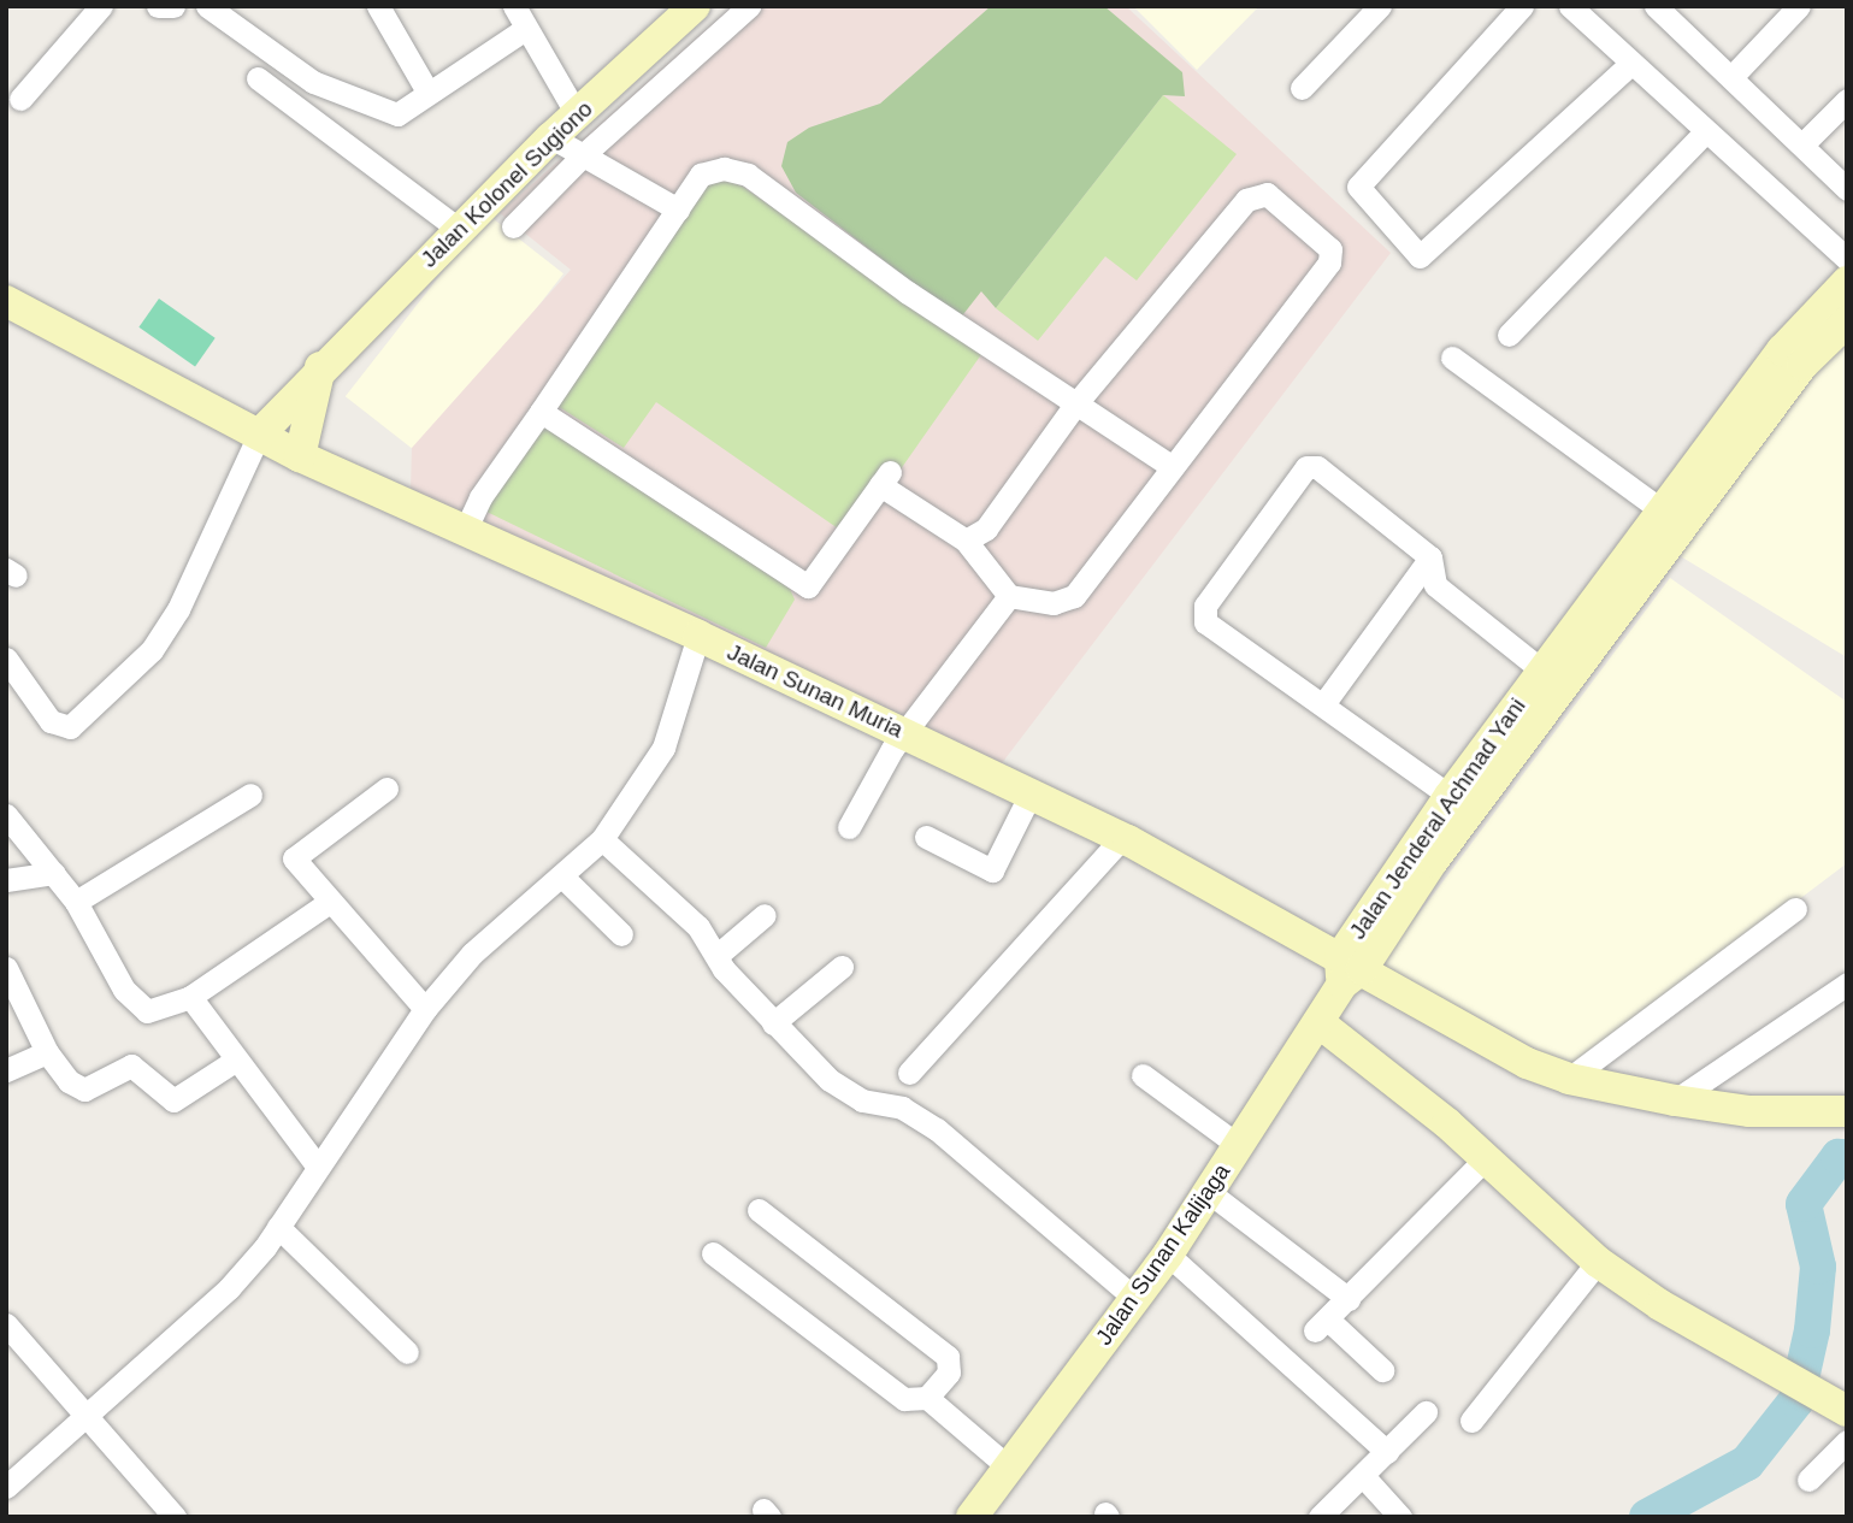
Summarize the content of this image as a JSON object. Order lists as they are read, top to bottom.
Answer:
{
  "streets": {
    "main road": [
      "Jalan Kolonel Sugiono",
      "Jalan Sunan Muria",
      "Jalan Jenderal Achmad Yani",
      "Jalan Sunan Kalijaga"
    ]
  },
  "crossings": [
    ["Jalan Kolonel Sugiono", "Jalan Sunan Muria"],
    ["Jalan Sunan Muria", "Jalan Jenderal Achmad Yani"],
    ["Jalan Sunan Muria", "Jalan Sunan Kalijaga"],
    ["Jalan Jenderal Achmad Yani", "Jalan Sunan Kalijaga"]
  ]
}
